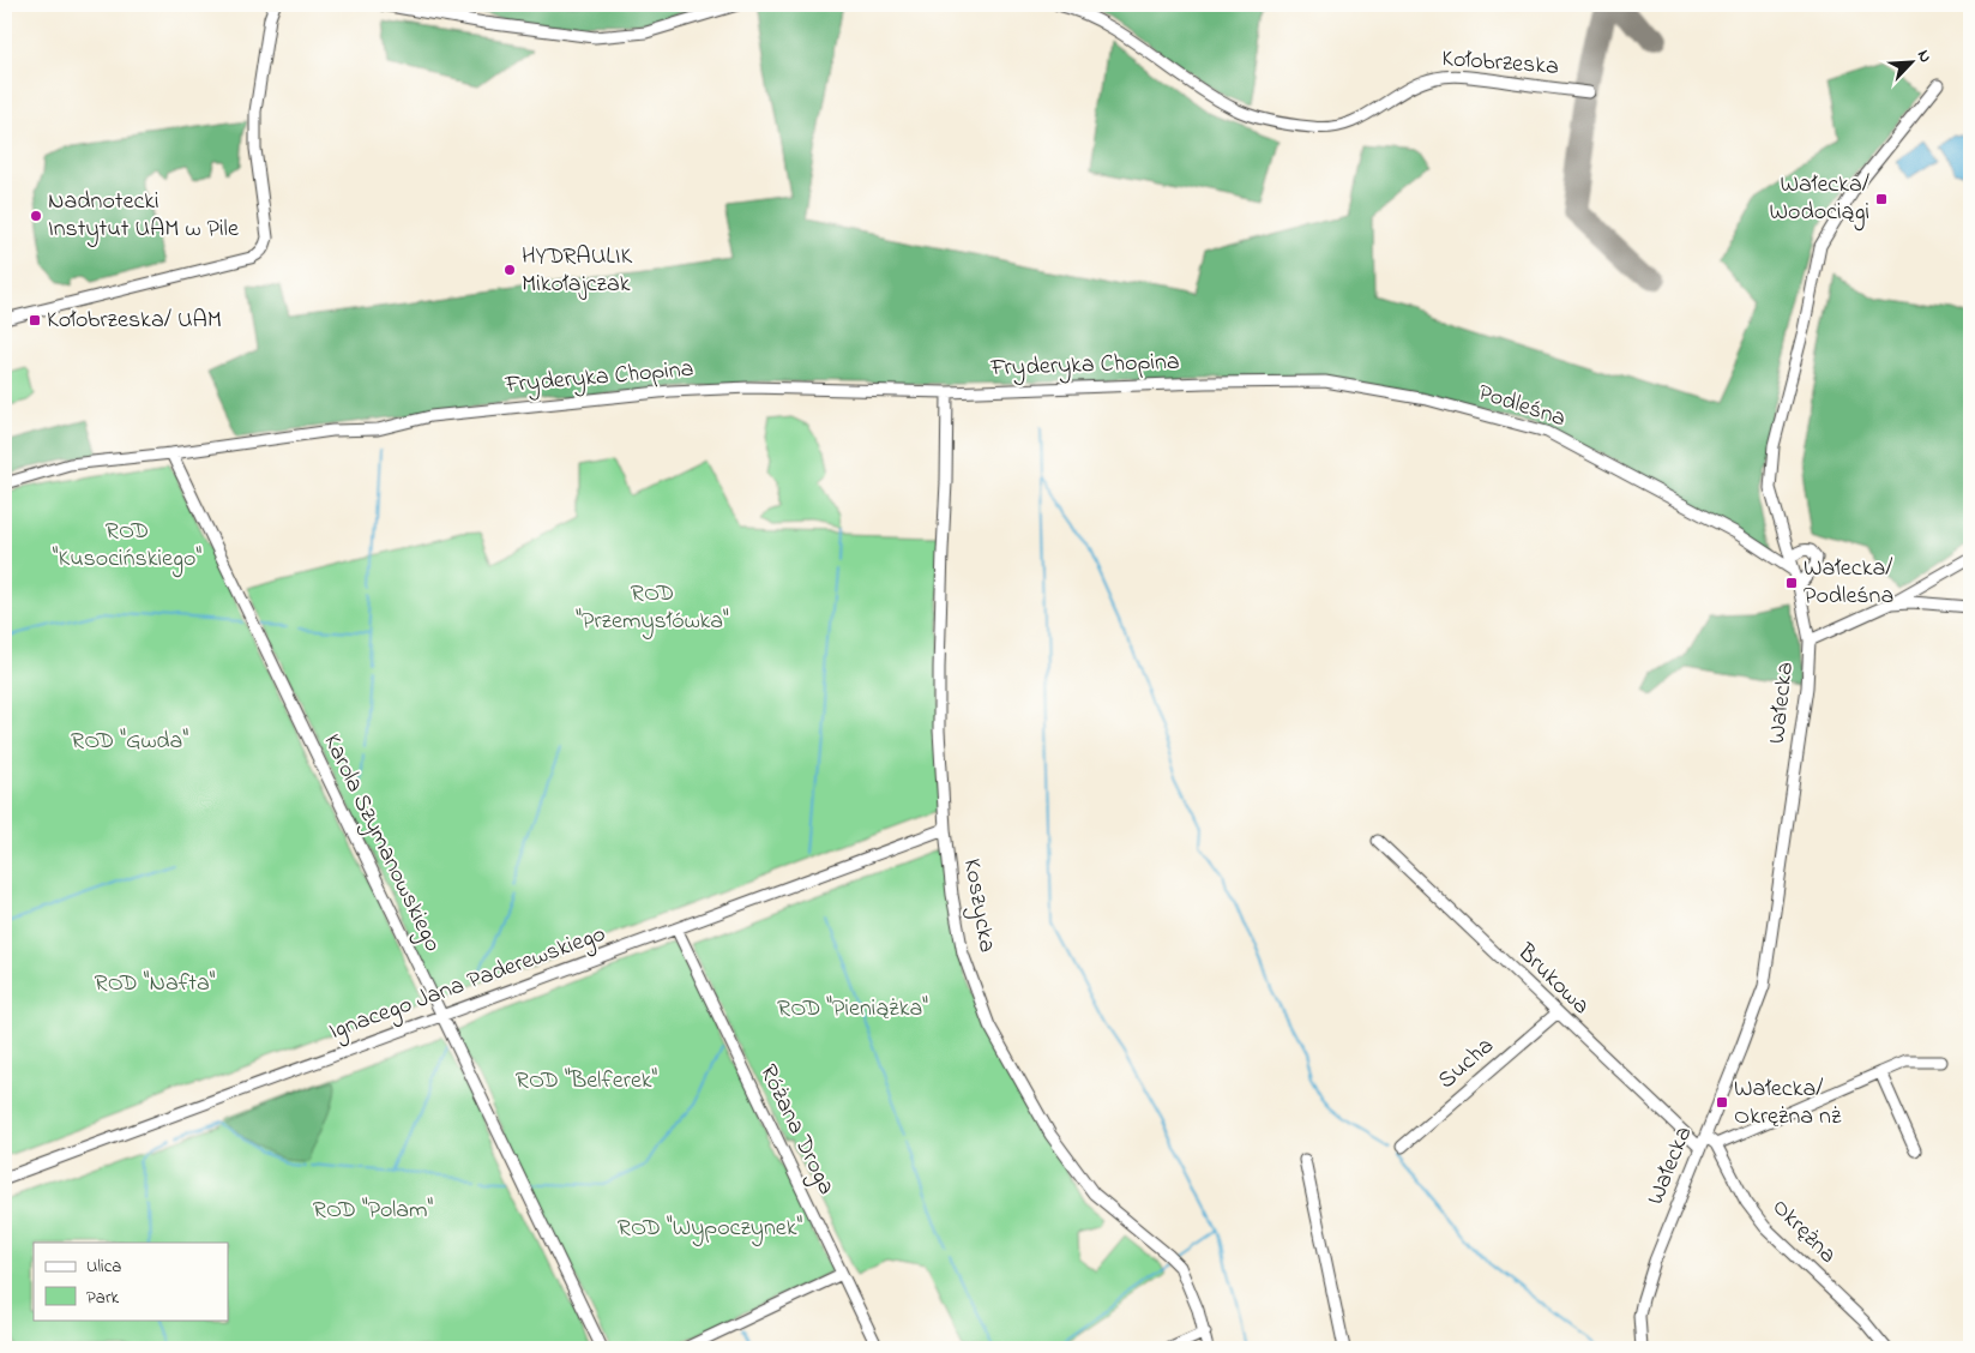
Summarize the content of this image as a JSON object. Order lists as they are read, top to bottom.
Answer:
{
  "streets": {
    "street": [
      "Kołobrzeska",
      "Fryderyka Chopina",
      "Podleśna",
      "Wałecka",
      "Karola Szymanowskiego",
      "Koszycka",
      "Brukowa",
      "Ignacego Jana Paderewskiego",
      "Sucha",
      "Różana Droga",
      "Okrężna"
    ]
  },
  "crossings": [
    ["Fryderyka Chopina", "Podleśna"],
    ["Fryderyka Chopina", "Karola Szymanowskiego"],
    ["Fryderyka Chopina", "Koszycka"],
    ["Podleśna", "Wałecka"],
    ["Wałecka", "Brukowa"],
    ["Wałecka", "Okrężna"],
    ["Karola Szymanowskiego", "Ignacego Jana Paderewskiego"],
    ["Koszycka", "Ignacego Jana Paderewskiego"],
    ["Brukowa", "Sucha"],
    ["Ignacego Jana Paderewskiego", "Różana Droga"]
  ],
  "parks": [
    "ROD \"Kusocińskiego\"",
    "ROD \"Przemysłówka\"",
    "ROD \"Gwda\"",
    "ROD \"Nafta\"",
    "ROD \"Pieniążka\"",
    "ROD \"Belferek\"",
    "ROD \"Polam\"",
    "ROD \"Wypoczynek\""
  ],
  "places": {
    "transit": [
      "Wałecka/ Wodociągi",
      "Kołobrzeska/ UAM",
      "Wałecka/ Podleśna",
      "Wałecka/ Okrężna nż"
    ],
    "other": ["Nadnotecki Instytut UAM w Pile", "HYDRAULIK Mikołajczak"]
  },
  "legend": ["Ulica", "Park"],
  "north": "top right"
}
